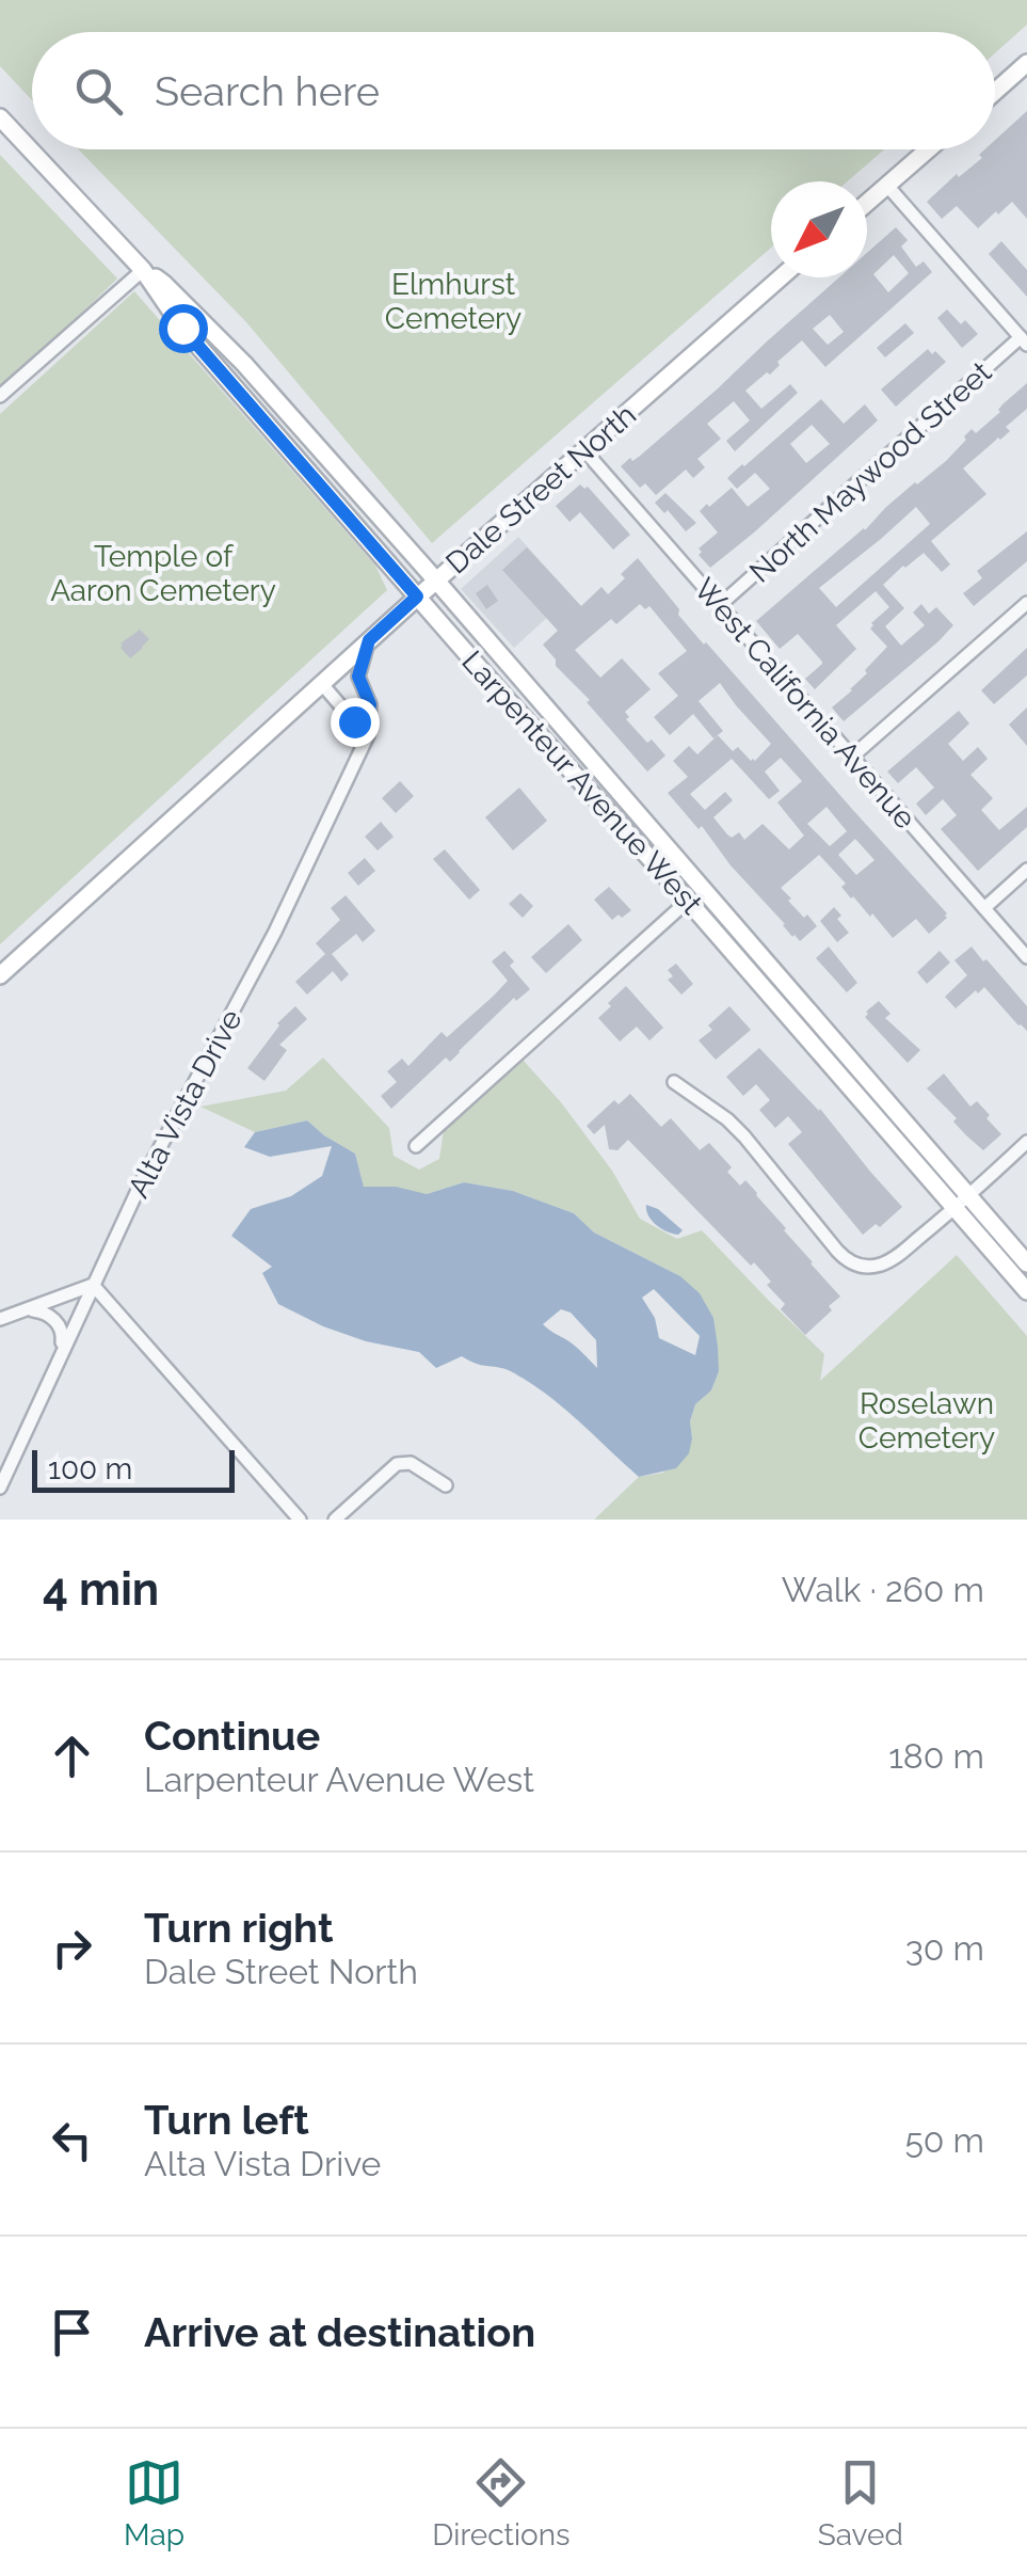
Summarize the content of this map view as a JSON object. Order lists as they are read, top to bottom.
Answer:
{
  "streets": {
    "main road": ["Dale Street North", "Larpenteur Avenue West"],
    "street": ["North Maywood Street", "West California Avenue", "Alta Vista Drive"]
  },
  "crossings": [
    ["North Maywood Street", "West California Avenue"],
    ["Dale Street North", "West California Avenue"],
    ["Dale Street North", "Larpenteur Avenue West"],
    ["Dale Street North", "Alta Vista Drive"]
  ],
  "parks": ["Elmhurst Cemetery", "Temple of Aaron Cemetery", "Roselawn Cemetery"],
  "scale_bar": "100 m",
  "north": "bottom left",
  "page": {
    "search": "Search here",
    "scale": "100 m",
    "heading": ["4 min", "Walk · 260 m"],
    "list": [
      ["Continue", "Larpenteur Avenue West", "180 m"],
      ["Turn right", "Dale Street North", "30 m"],
      ["Turn left", "Alta Vista Drive", "50 m"],
      "Arrive at destination"
    ],
    "nav": ["Map", "Directions", "Saved"]
  }
}
